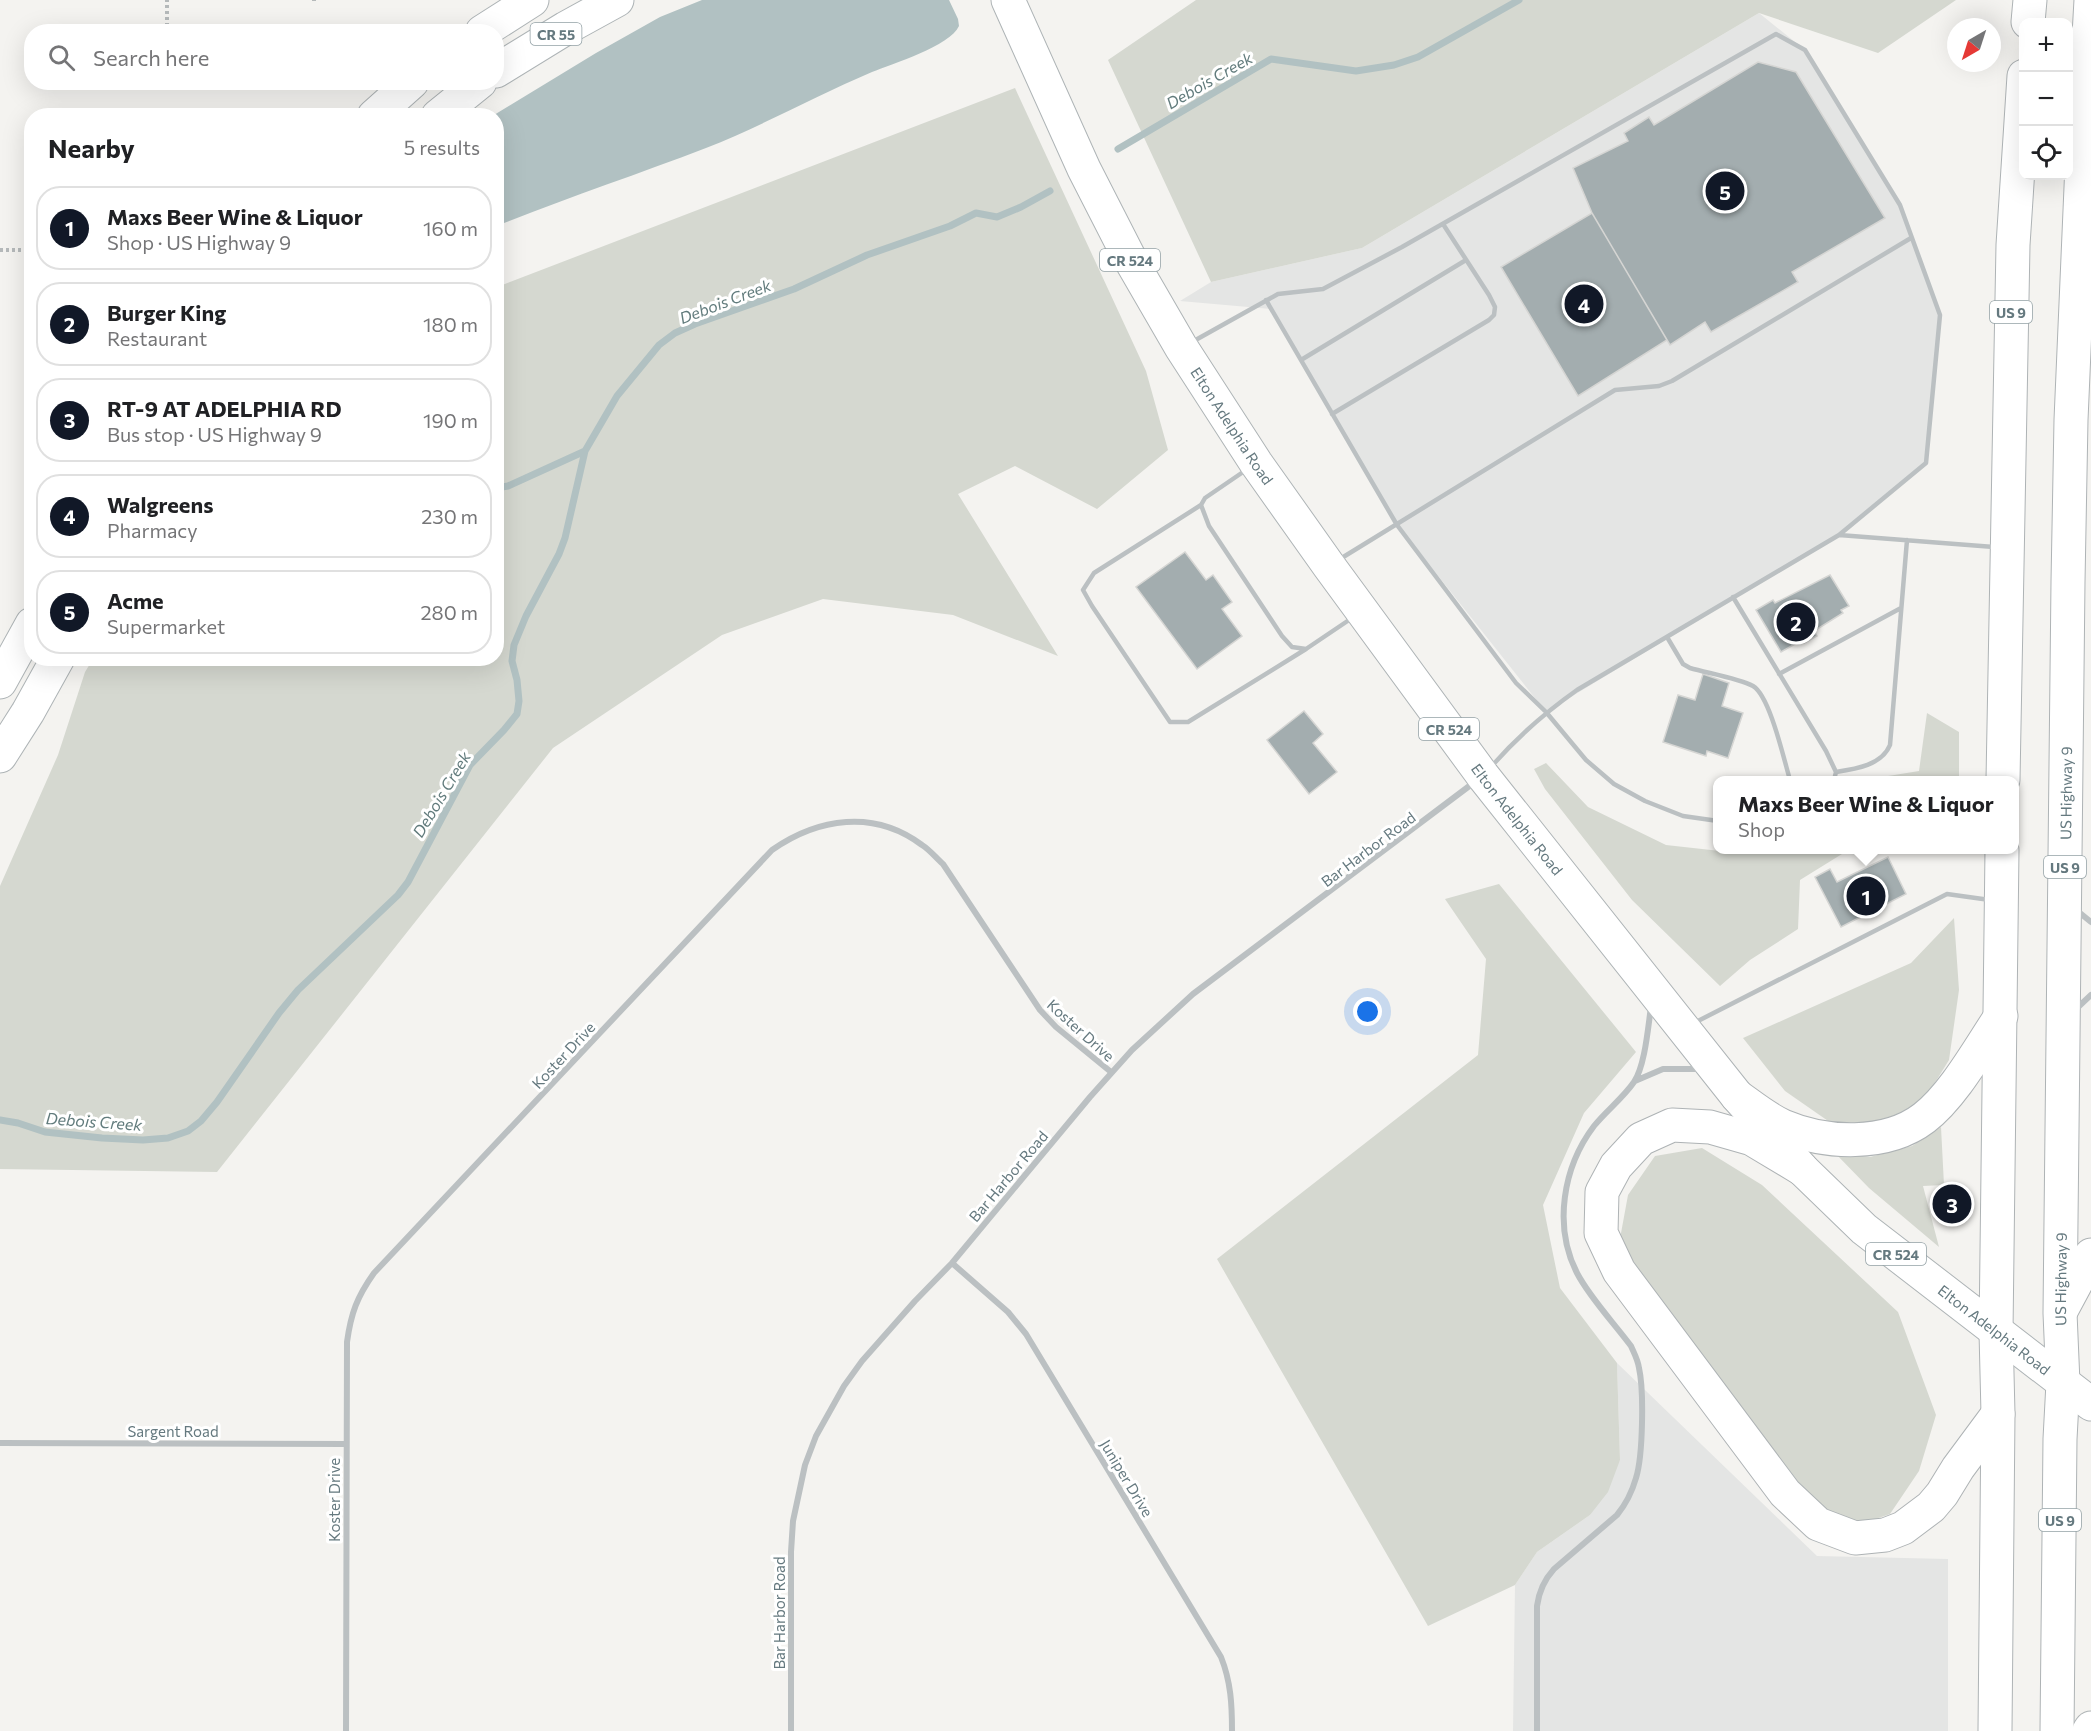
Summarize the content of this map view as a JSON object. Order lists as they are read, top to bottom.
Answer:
{
  "streets": {
    "main road": [
      "CR 55",
      "CR 524",
      "US 9",
      "Elton Adelphia Road",
      "US Highway 9"
    ],
    "street": [
      "Bar Harbor Road",
      "Koster Drive",
      "Sargent Road",
      "Juniper Drive"
    ]
  },
  "crossings": [
    ["Elton Adelphia Road", "US Highway 9"],
    ["Elton Adelphia Road", "Bar Harbor Road"],
    ["Bar Harbor Road", "Koster Drive"],
    ["Bar Harbor Road", "Juniper Drive"],
    ["Koster Drive", "Sargent Road"]
  ],
  "water": ["Debois Creek"],
  "north": "bottom left",
  "page": {
    "map_buttons": ["+", "−"],
    "search": "Search here",
    "heading": ["Nearby", "5 results"],
    "pins": [
      "5",
      "4",
      "2",
      "1",
      "3"
    ],
    "list": [
      {
        "mark": "1",
        "name": "Maxs Beer Wine & Liquor",
        "note": "Shop · US Highway 9",
        "value": "160 m"
      },
      {
        "mark": "2",
        "name": "Burger King",
        "note": "Restaurant",
        "value": "180 m"
      },
      {
        "mark": "3",
        "name": "RT-9 AT ADELPHIA RD",
        "note": "Bus stop · US Highway 9",
        "value": "190 m"
      },
      {
        "mark": "4",
        "name": "Walgreens",
        "note": "Pharmacy",
        "value": "230 m"
      },
      {
        "mark": "5",
        "name": "Acme",
        "note": "Supermarket",
        "value": "280 m"
      }
    ],
    "popup": ["Maxs Beer Wine & Liquor", "Shop"]
  }
}
